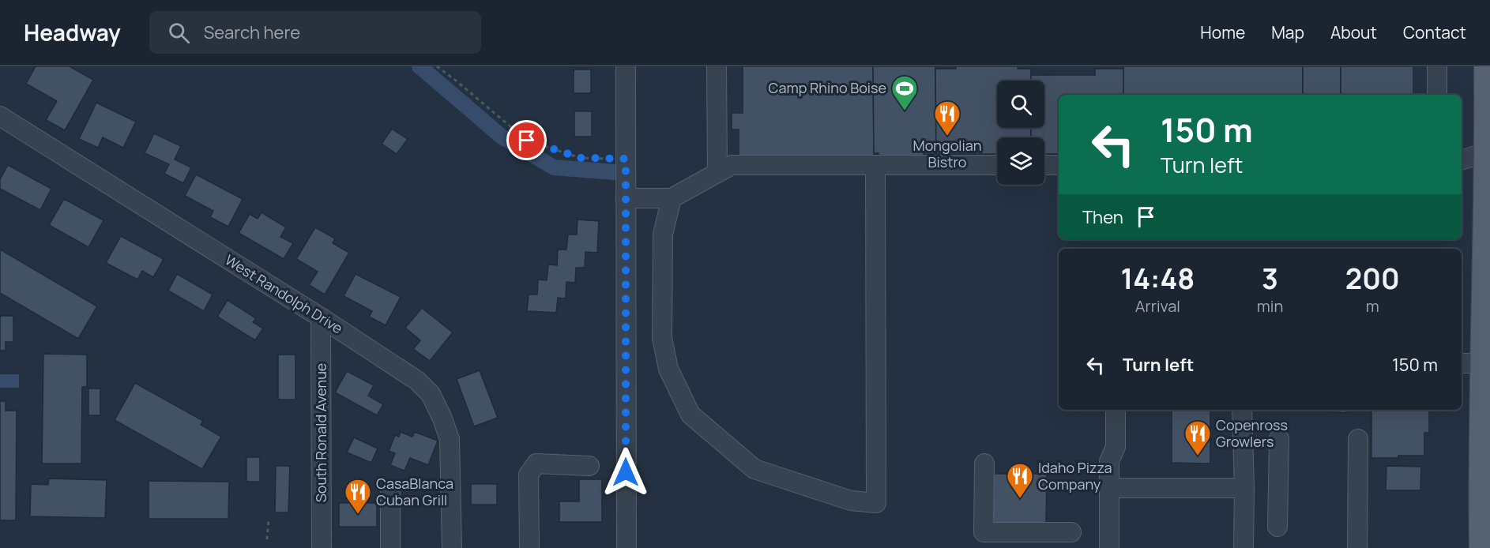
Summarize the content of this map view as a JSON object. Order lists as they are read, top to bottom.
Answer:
{
  "streets": {
    "street": ["West Randolph Drive", "South Ronald Avenue"]
  },
  "crossings": [
    ["West Randolph Drive", "South Ronald Avenue"]
  ],
  "places": {
    "sports": ["Camp Rhino Boise"],
    "restaurant": [
      "Mongolian Bistro",
      "Copenross Growlers",
      "Idaho Pizza Company",
      "CasaBlanca Cuban Grill"
    ]
  },
  "page": {
    "header": "Headway",
    "search": "Search here",
    "nav": [
      "Home",
      "Map",
      "About",
      "Contact"
    ],
    "turn": ["150 m", "Turn left"],
    "then": "Then",
    "eta": [
      "14:48",
      "Arrival",
      "3",
      "min",
      "200",
      "m"
    ],
    "list": [
      {
        "name": "Turn left",
        "value": "150 m"
      }
    ]
  }
}
